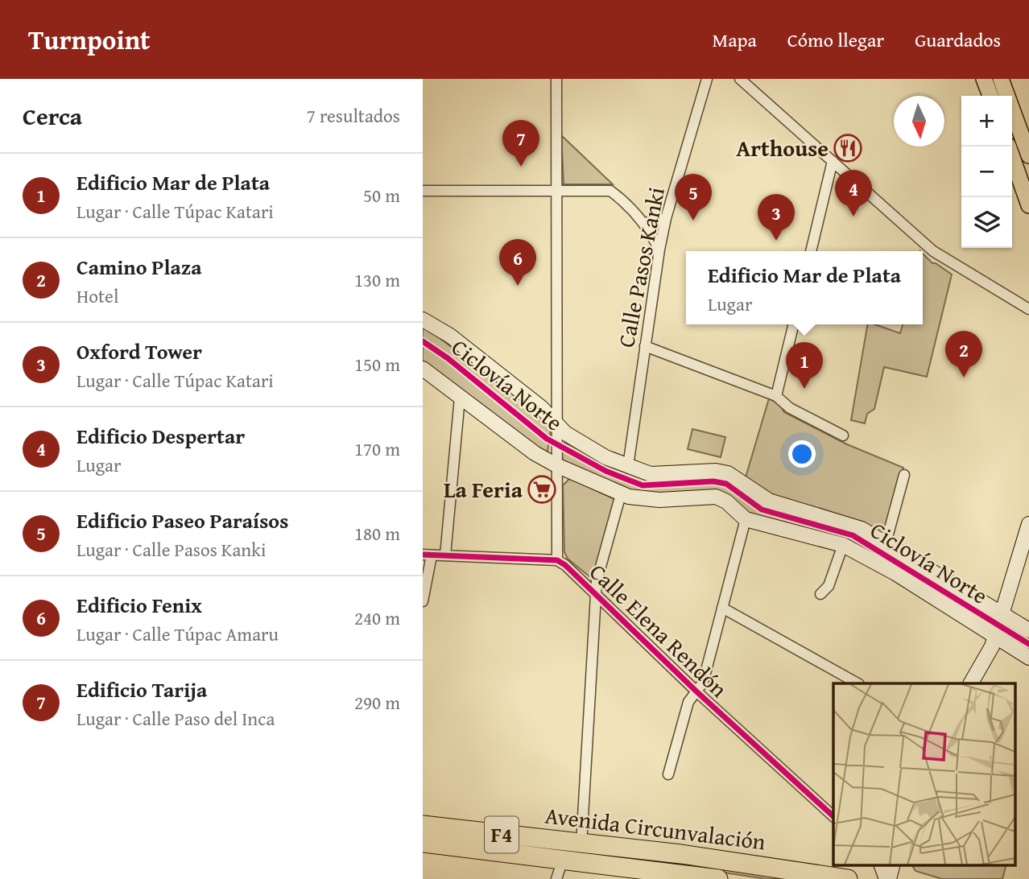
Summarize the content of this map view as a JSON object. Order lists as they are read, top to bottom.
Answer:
{
  "streets": {
    "highway": ["Avenida Circunvalación", "F4"],
    "street": ["Calle Pasos Kanki", "Calle Elena Rendón"],
    "cycle path": ["Ciclovía Norte"]
  },
  "places": {
    "restaurant": ["Arthouse"],
    "supermarket": ["La Feria"]
  },
  "north": "bottom",
  "page": {
    "header": "Turnpoint",
    "nav": ["Mapa", "Cómo llegar", "Guardados"],
    "heading": ["Cerca", "7 resultados"],
    "map_buttons": ["+", "−"],
    "pins": [
      "7",
      "4",
      "5",
      "3",
      "6",
      "2",
      "1"
    ],
    "list": [
      {
        "mark": "1",
        "name": "Edificio Mar de Plata",
        "note": "Lugar · Calle Túpac Katari",
        "value": "50 m"
      },
      {
        "mark": "2",
        "name": "Camino Plaza",
        "note": "Hotel",
        "value": "130 m"
      },
      {
        "mark": "3",
        "name": "Oxford Tower",
        "note": "Lugar · Calle Túpac Katari",
        "value": "150 m"
      },
      {
        "mark": "4",
        "name": "Edificio Despertar",
        "note": "Lugar",
        "value": "170 m"
      },
      {
        "mark": "5",
        "name": "Edificio Paseo Paraísos",
        "note": "Lugar · Calle Pasos Kanki",
        "value": "180 m"
      },
      {
        "mark": "6",
        "name": "Edificio Fenix",
        "note": "Lugar · Calle Túpac Amaru",
        "value": "240 m"
      },
      {
        "mark": "7",
        "name": "Edificio Tarija",
        "note": "Lugar · Calle Paso del Inca",
        "value": "290 m"
      }
    ],
    "popup": ["Edificio Mar de Plata", "Lugar"]
  }
}
